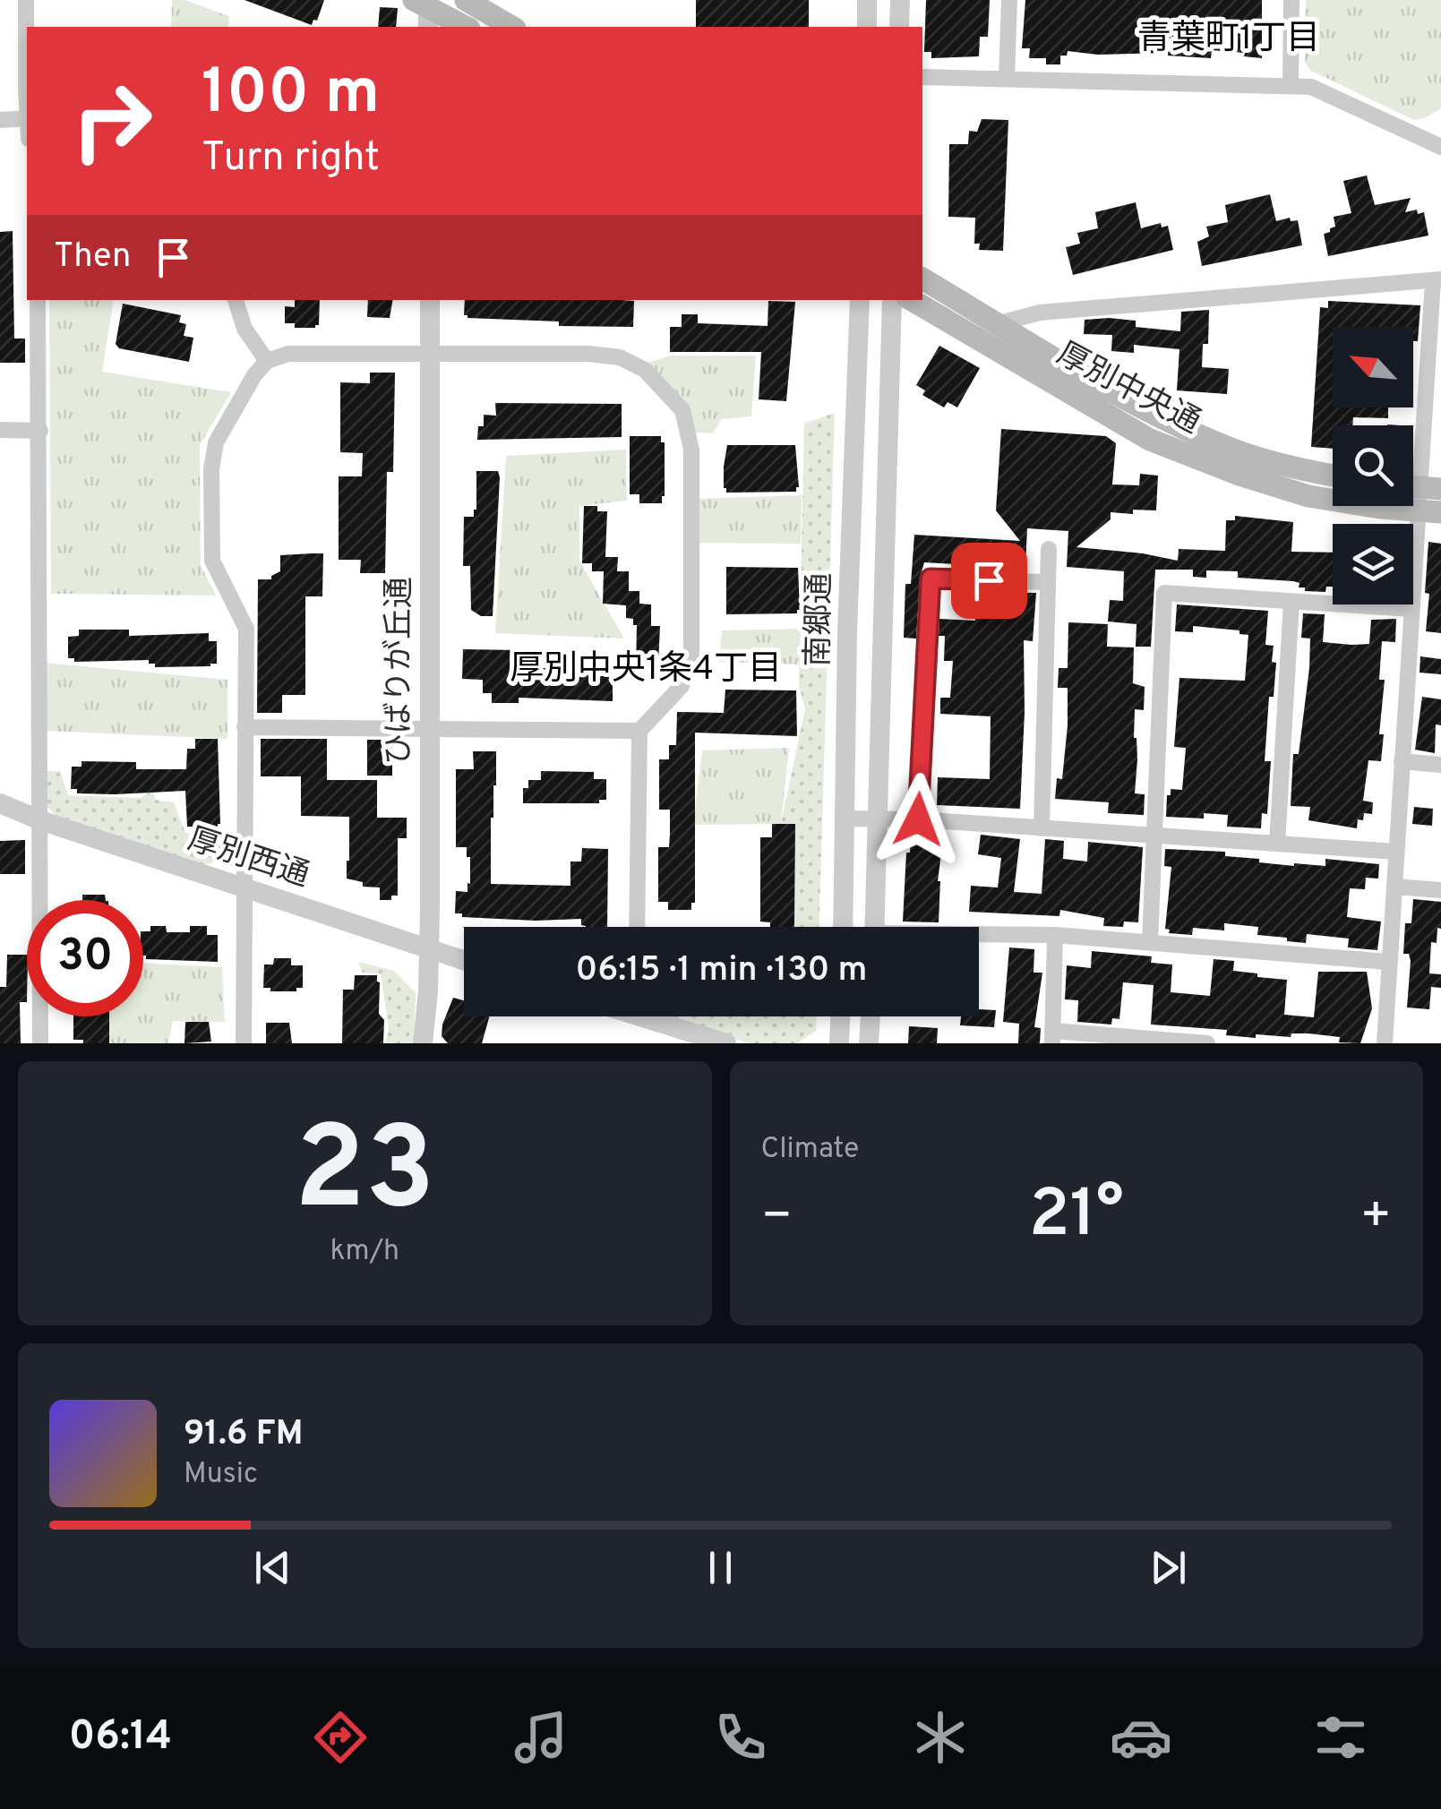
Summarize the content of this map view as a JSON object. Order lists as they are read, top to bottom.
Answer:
{
  "streets": {
    "main road": ["厚別中央通"],
    "street": ["南郷通", "ひばりが丘通", "厚別西通"]
  },
  "crossings": [
    ["ひばりが丘通", "厚別西通"]
  ],
  "districts": ["青葉町1丁目", "厚別中央1条4丁目"],
  "north": "top left",
  "page": {
    "turn": ["100 m", "Turn right"],
    "then": "Then",
    "limit": "30",
    "trip": "06:15 · 1 min · 130 m",
    "tile": [
      ["23", "km/h"],
      "Climate"
    ],
    "heat": ["−", "21°", "+"],
    "song": ["91.6 FM", "Music"],
    "tabs": "06:14"
  }
}
